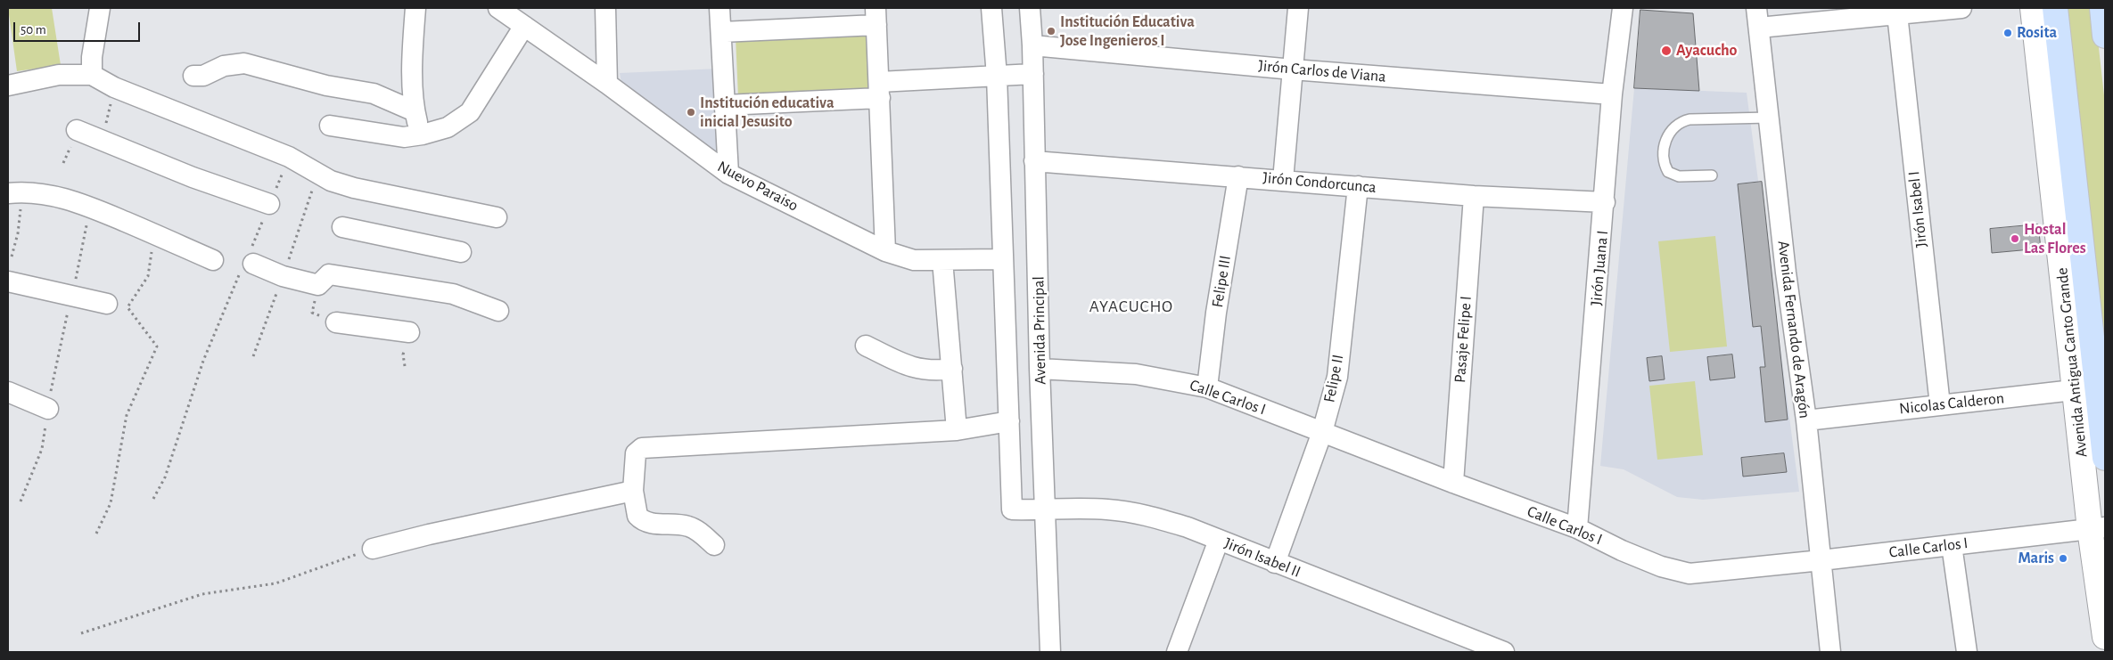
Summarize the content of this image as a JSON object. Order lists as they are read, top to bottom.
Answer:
{
  "streets": {
    "street": [
      "Jirón Carlos de Viana",
      "Jirón Condorcunca",
      "Nuevo Paraiso",
      "Jirón Isabel I",
      "Jirón Juana I",
      "Felipe III",
      "Avenida Fernando de Aragón",
      "Avenida Principal",
      "Pasaje Felipe I",
      "Avenida Antigua Canto Grande",
      "Felipe II",
      "Calle Carlos I",
      "Nicolas Calderon",
      "Jirón Isabel II"
    ]
  },
  "crossings": [
    ["Jirón Carlos de Viana", "Jirón Juana I"],
    ["Jirón Carlos de Viana", "Avenida Principal"],
    ["Jirón Condorcunca", "Jirón Juana I"],
    ["Jirón Condorcunca", "Felipe III"],
    ["Jirón Condorcunca", "Avenida Principal"],
    ["Jirón Condorcunca", "Pasaje Felipe I"],
    ["Jirón Condorcunca", "Felipe II"],
    ["Nuevo Paraiso", "Avenida Principal"],
    ["Jirón Isabel I", "Nicolas Calderon"],
    ["Jirón Juana I", "Calle Carlos I"],
    ["Felipe III", "Calle Carlos I"],
    ["Avenida Fernando de Aragón", "Calle Carlos I"],
    ["Avenida Fernando de Aragón", "Nicolas Calderon"],
    ["Avenida Principal", "Calle Carlos I"],
    ["Avenida Principal", "Jirón Isabel II"],
    ["Pasaje Felipe I", "Calle Carlos I"],
    ["Avenida Antigua Canto Grande", "Calle Carlos I"],
    ["Avenida Antigua Canto Grande", "Nicolas Calderon"],
    ["Felipe II", "Calle Carlos I"],
    ["Felipe II", "Jirón Isabel II"]
  ],
  "districts": ["AYACUCHO"],
  "places": [
    "Institución Educativa Jose Ingenieros I",
    "Rosita",
    "Ayacucho",
    "Institución educativa inicial Jesusito",
    "Hostal Las Flores",
    "Maris"
  ],
  "scale_bar": "50 m"
}
